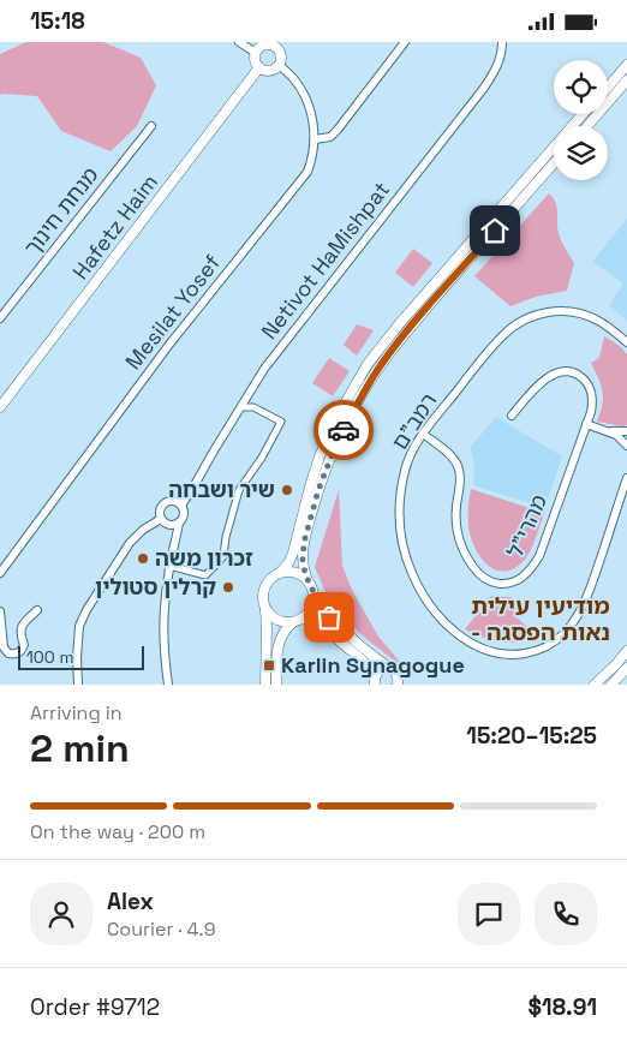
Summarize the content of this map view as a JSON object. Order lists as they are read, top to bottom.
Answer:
{
  "streets": {
    "street": [
      "מנחת חינוך",
      "Hafetz Haim",
      "Netivot HaMishpat",
      "Mesilat Yosef",
      "רמב\"ם",
      "מהרי\"ל"
    ]
  },
  "crossings": [
    ["Hafetz Haim", "Mesilat Yosef"],
    ["רמב\"ם", "מהרי\"ל"]
  ],
  "districts": ["מודיעין עילית - נאות הפסגה"],
  "places": {
    "other": ["שיר ושבחה", "זכרון משה", "קרלין סטולין"],
    "transit": ["Karlin Synagogue"]
  },
  "scale_bar": "100 m",
  "page": {
    "status": "15:18",
    "scale": "100 m",
    "heading": ["2 min", "Arriving in", "15:20–15:25"],
    "panel": [
      "Alex",
      "Courier · 4.9",
      "Order #9712",
      "$18.91"
    ],
    "bar": "On the way · 200 m"
  }
}
